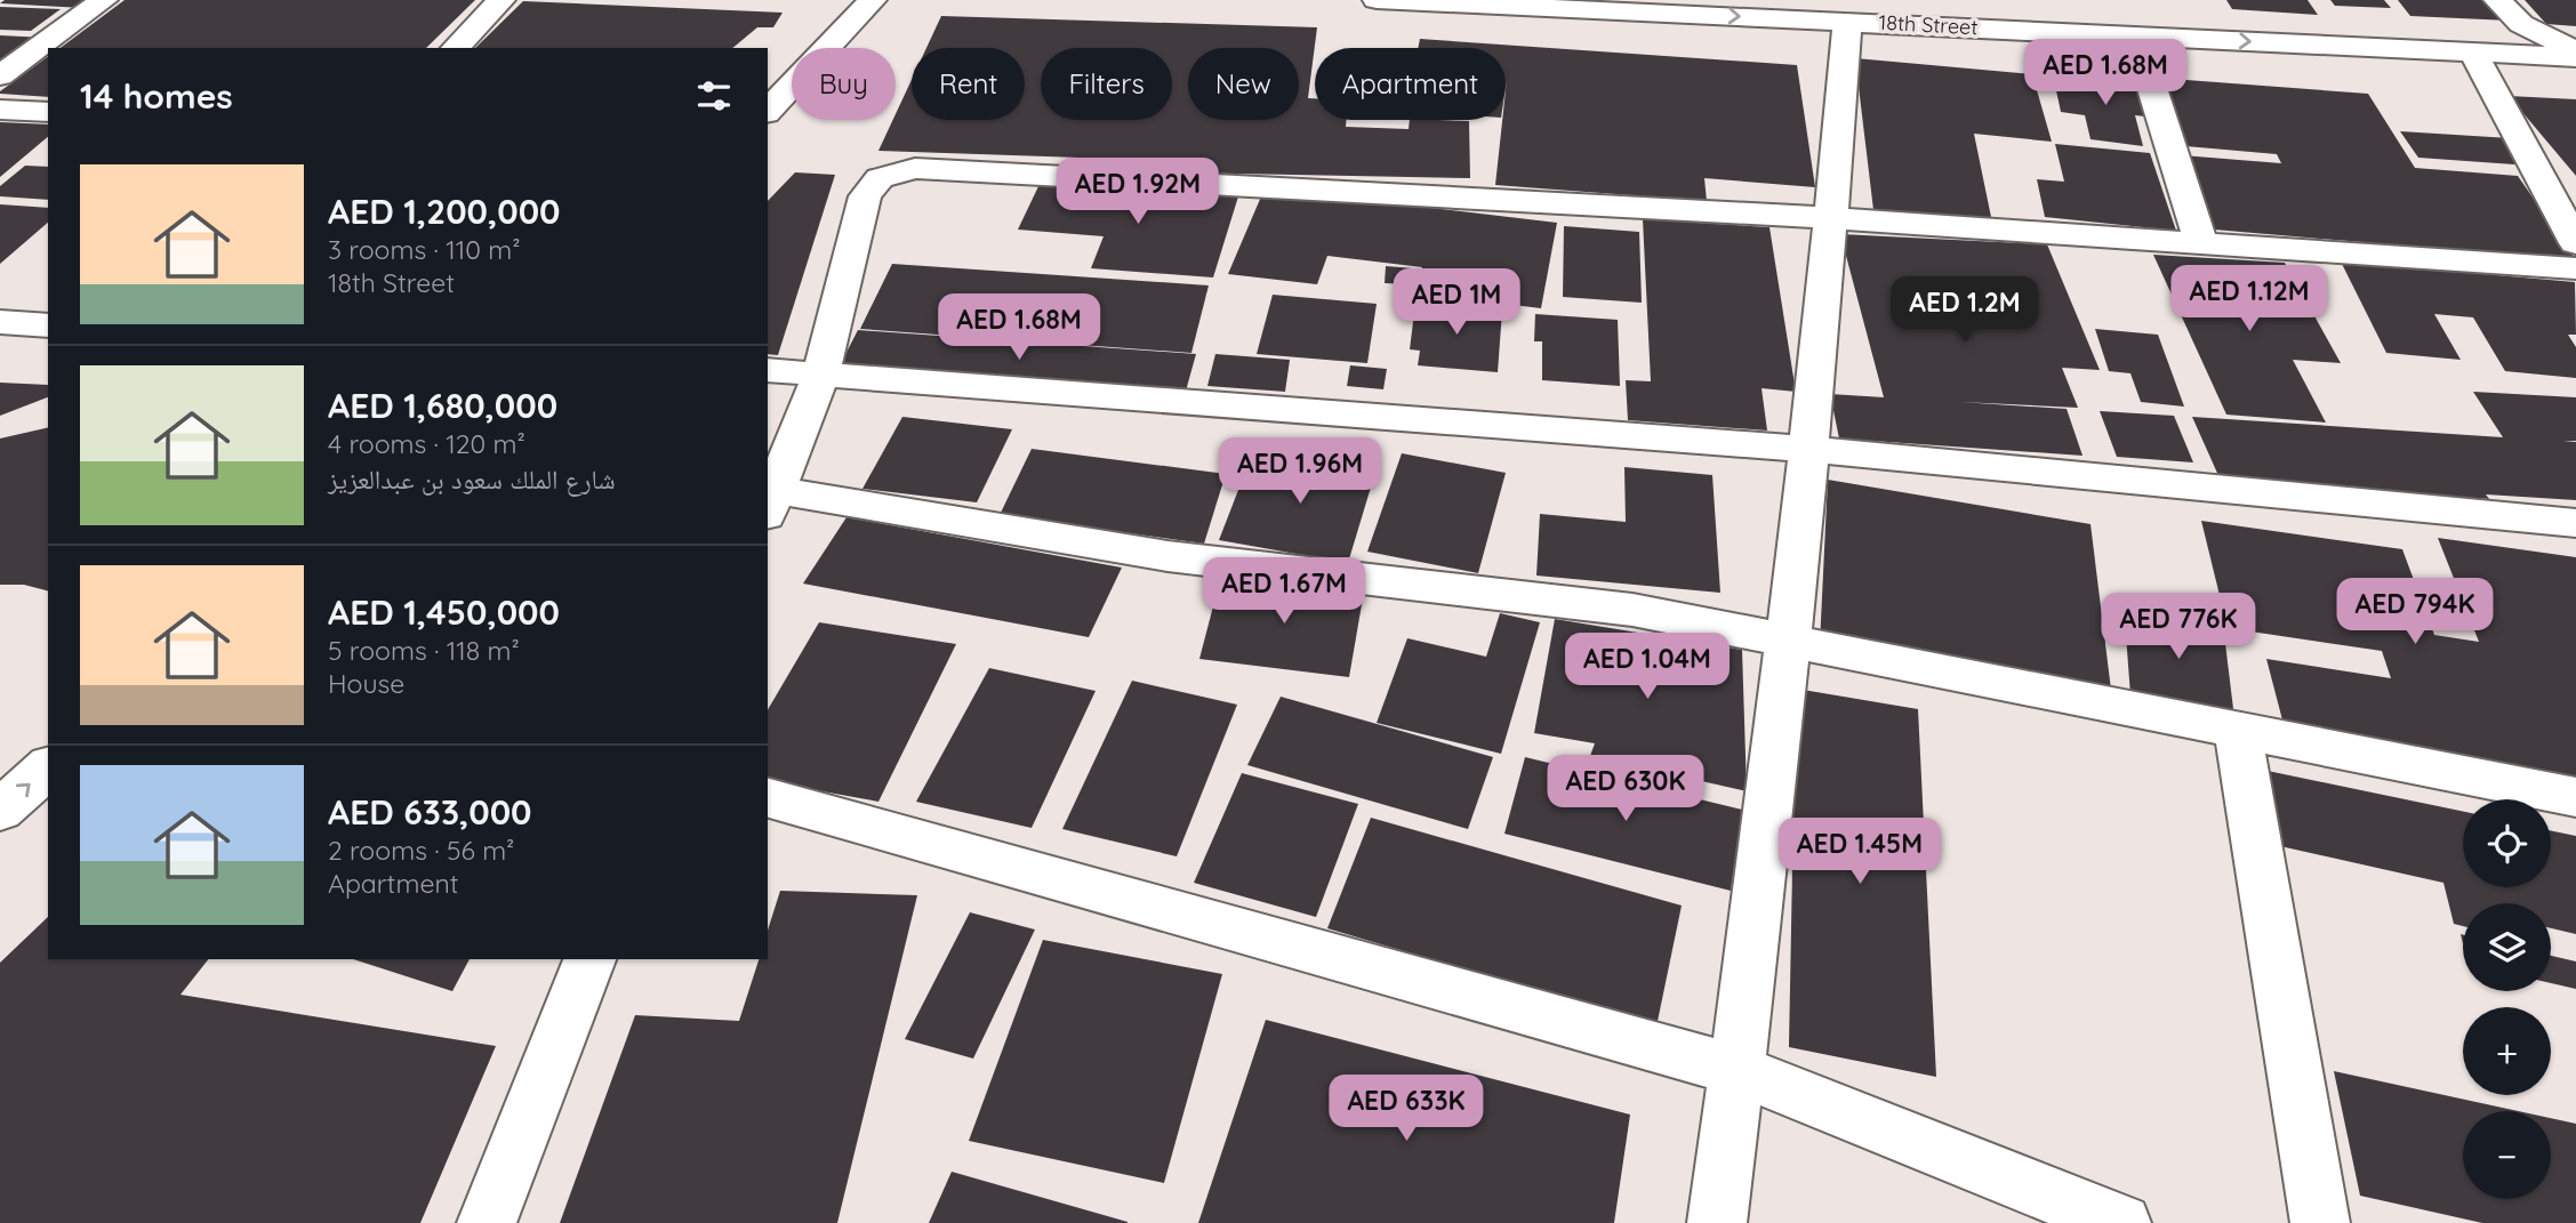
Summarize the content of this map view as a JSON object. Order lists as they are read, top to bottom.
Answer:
{
  "streets": {
    "street": ["18th Street"]
  },
  "page": {
    "price": [
      "AED 1.68M",
      "AED 1.92M",
      "AED 1.12M",
      "AED 1M",
      "AED 1.2M",
      "AED 1.68M",
      "AED 1.96M",
      "AED 1.67M",
      "AED 794K",
      "AED 776K",
      "AED 1.04M",
      "AED 630K",
      "AED 1.45M",
      "AED 633K"
    ],
    "chip": [
      "Buy",
      "Rent",
      "Filters",
      "New",
      "Apartment"
    ],
    "heading": "14 homes",
    "list": [
      {
        "name": "AED 1,200,000",
        "note": "3 rooms · 110 m² · 18th Street"
      },
      {
        "name": "AED 1,680,000",
        "note": "4 rooms · 120 m² · شارع الملك سعود بن عبدالعزيز"
      },
      {
        "name": "AED 1,450,000",
        "note": "5 rooms · 118 m² · House"
      },
      {
        "name": "AED 633,000",
        "note": "2 rooms · 56 m² · Apartment"
      }
    ],
    "map_buttons": ["+", "−"]
  }
}
